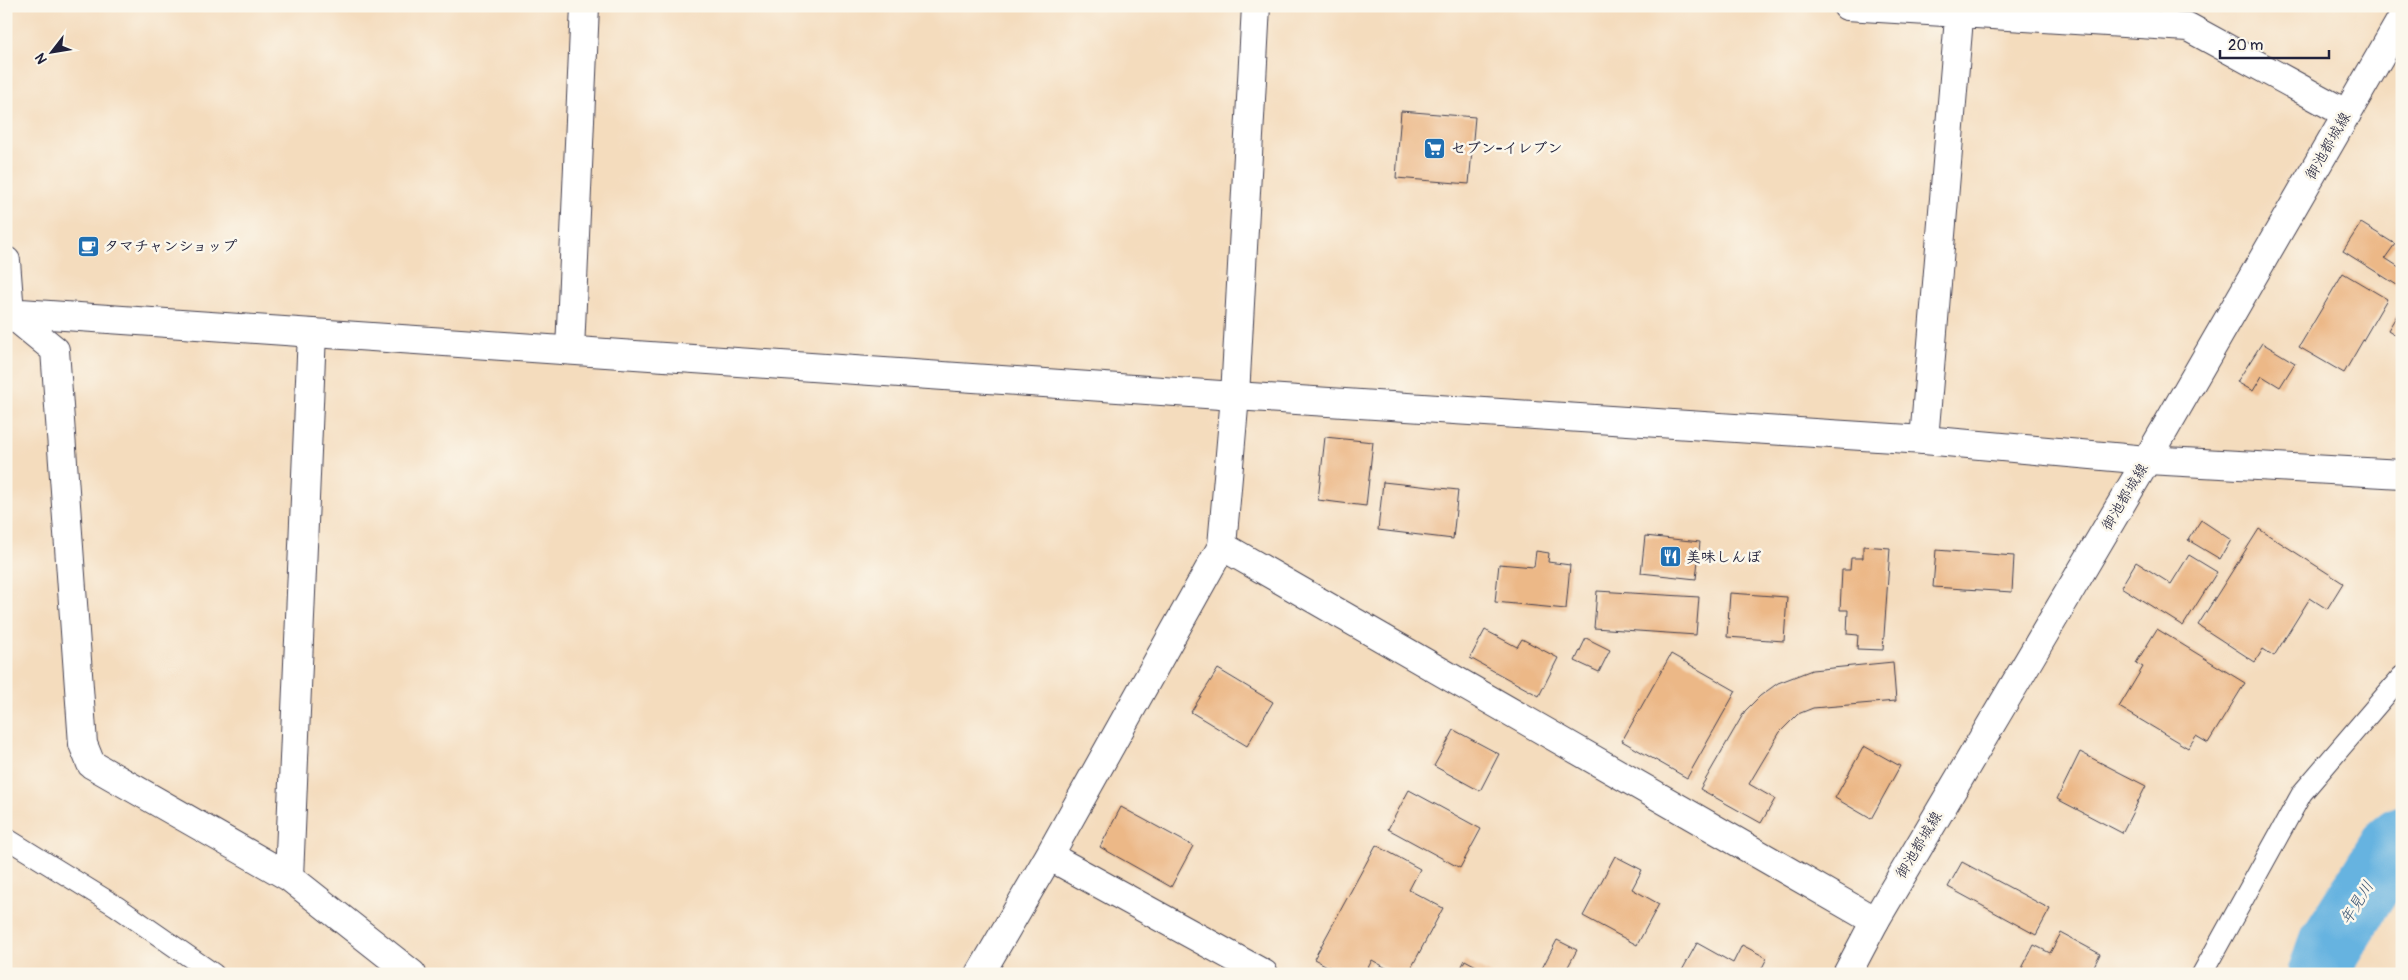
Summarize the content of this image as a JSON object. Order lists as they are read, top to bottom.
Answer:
{
  "streets": {
    "street": ["御池都城線"]
  },
  "water": ["年見川"],
  "places": {
    "supermarket": ["セブン-イレブン"],
    "cafe": ["タマチャンショップ"],
    "restaurant": ["美味しんぼ"]
  },
  "scale_bar": "20 m",
  "north": "bottom left"
}
